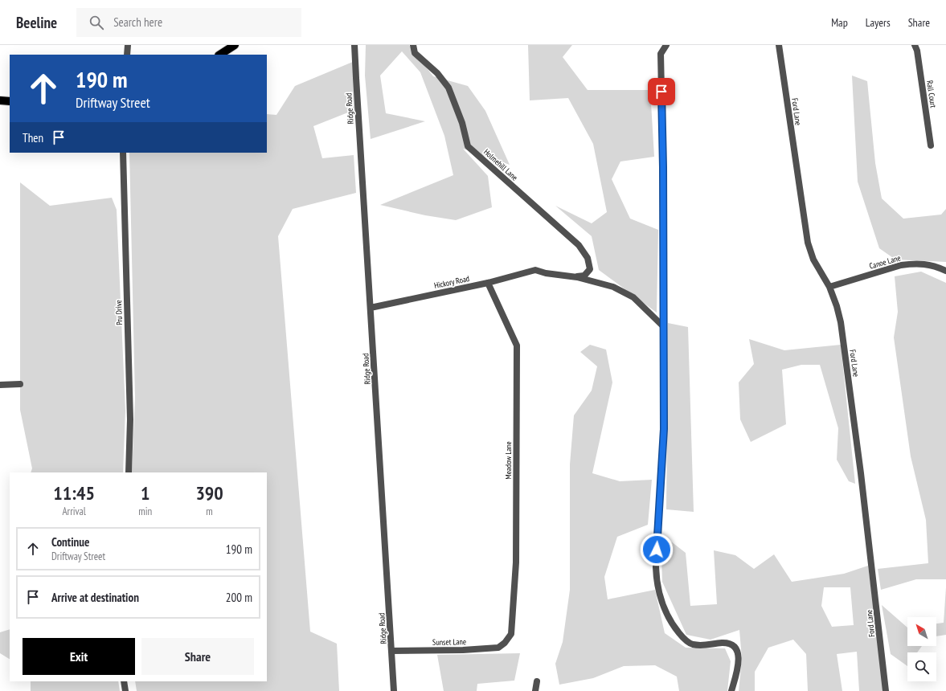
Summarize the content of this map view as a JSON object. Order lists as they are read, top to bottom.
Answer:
{
  "streets": {
    "street": [
      "Rall Court",
      "Ridge Road",
      "Ford Lane",
      "Holmehill Lane",
      "Canoe Lane",
      "Hickory Road",
      "Pru Drive",
      "Meadow Lane",
      "Sunset Lane"
    ]
  },
  "crossings": [
    ["Ridge Road", "Hickory Road"],
    ["Ridge Road", "Sunset Lane"],
    ["Ford Lane", "Canoe Lane"],
    ["Holmehill Lane", "Hickory Road"],
    ["Hickory Road", "Meadow Lane"],
    ["Meadow Lane", "Sunset Lane"]
  ],
  "north": "top left",
  "page": {
    "header": "Beeline",
    "search": "Search here",
    "nav": ["Map", "Layers", "Share"],
    "turn": ["190 m", "Driftway Street"],
    "then": "Then",
    "eta": [
      "11:45",
      "Arrival",
      "1",
      "min",
      "390",
      "m"
    ],
    "list": [
      {
        "name": "Continue",
        "note": "Driftway Street",
        "value": "190 m"
      },
      {
        "name": "Arrive at destination",
        "value": "200 m"
      }
    ],
    "buttons": ["Exit", "Share"]
  }
}
